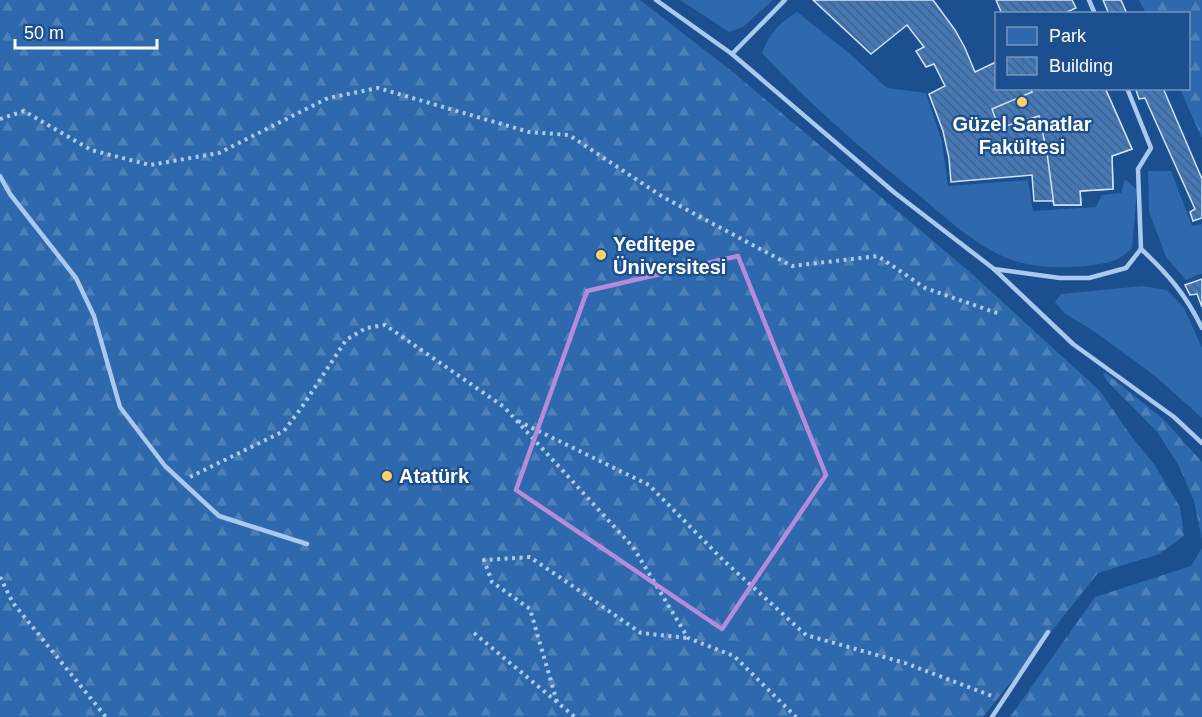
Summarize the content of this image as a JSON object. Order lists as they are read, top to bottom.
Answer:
{
  "places": ["Güzel Sanatlar Fakültesi", "Yeditepe Üniversitesi", "Atatürk"],
  "legend": ["Park", "Building"],
  "scale_bar": "50 m"
}
